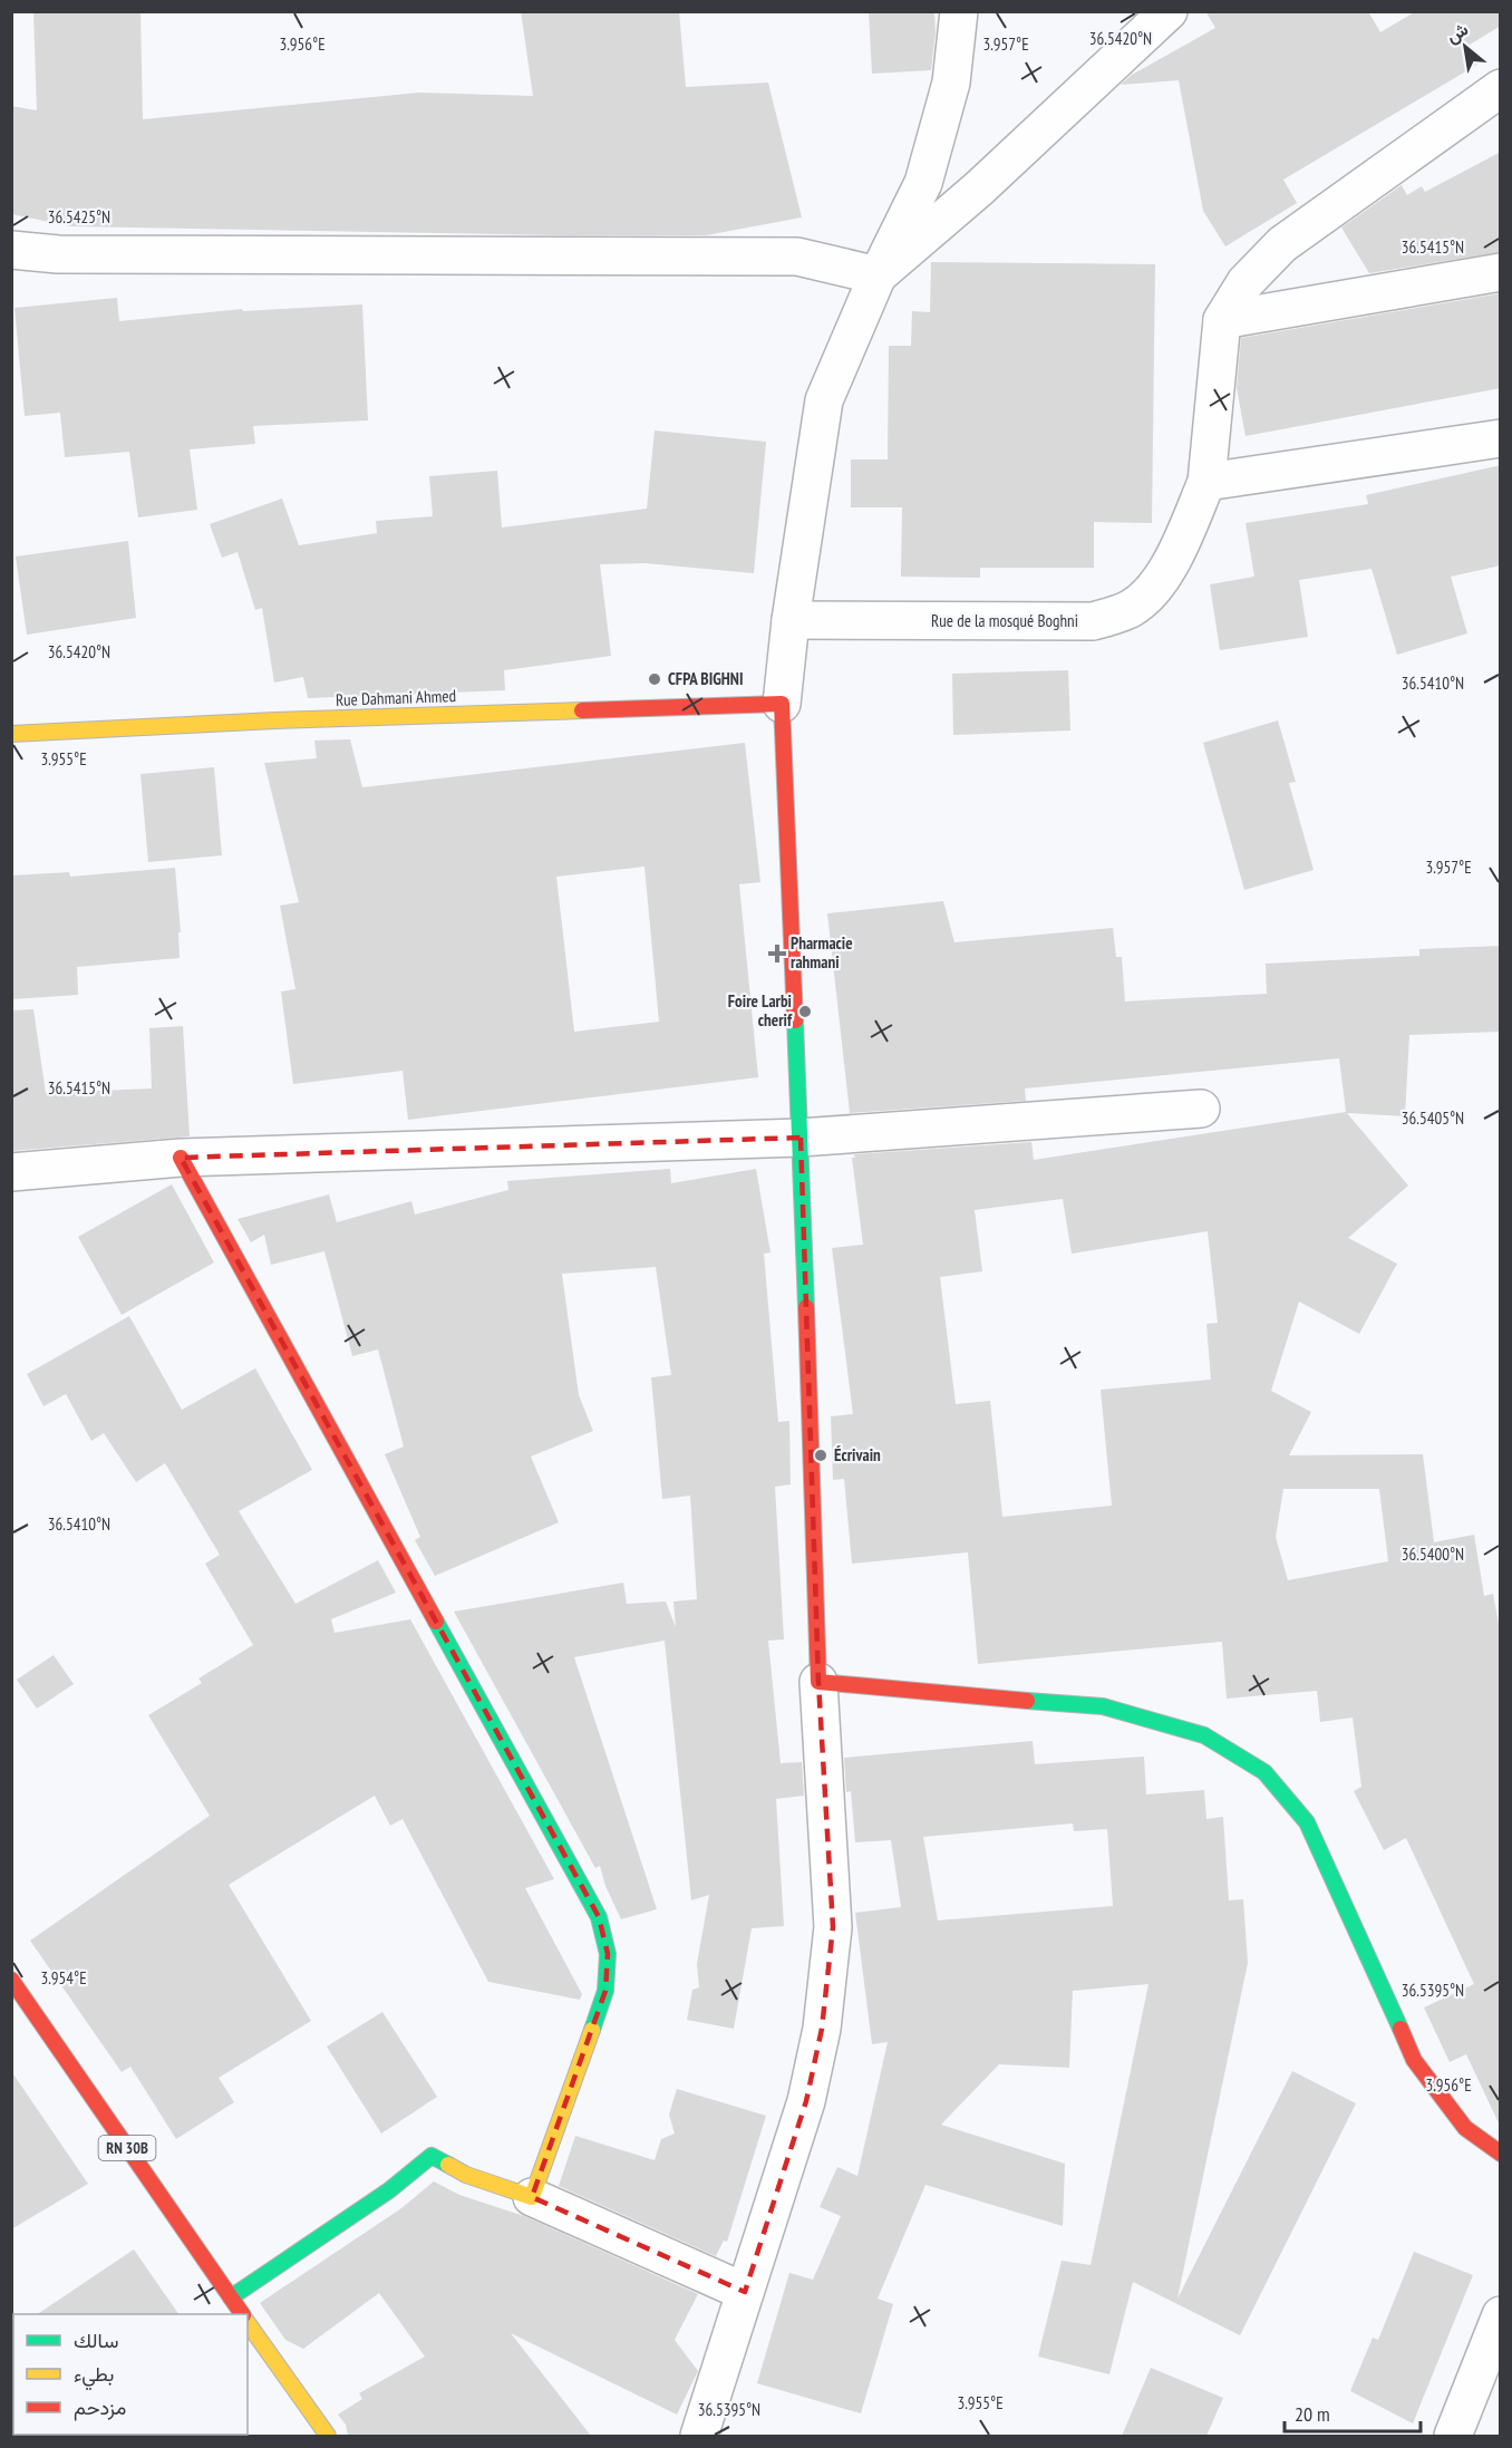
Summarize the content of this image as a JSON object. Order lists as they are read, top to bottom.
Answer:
{
  "streets": {
    "main road": ["Rue Dahmani Ahmed", "RN 30B"],
    "street": ["Rue de la mosqué Boghni"]
  },
  "places": {
    "other": ["CFPA BIGHNI", "Foire Larbi cherif", "Écrivain"],
    "health": ["Pharmacie rahmani"]
  },
  "legend": ["سالك", "بطيء", "مزدحم"],
  "scale_bar": "20 m",
  "north": "top left",
  "coordinates": [
    "36.5420°N",
    "3.956°E",
    "3.957°E",
    "36.5425°N",
    "36.5415°N",
    "36.5410°N",
    "3.955°E",
    "36.5405°N",
    "36.5400°N",
    "3.954°E",
    "36.5395°N"
  ]
}
